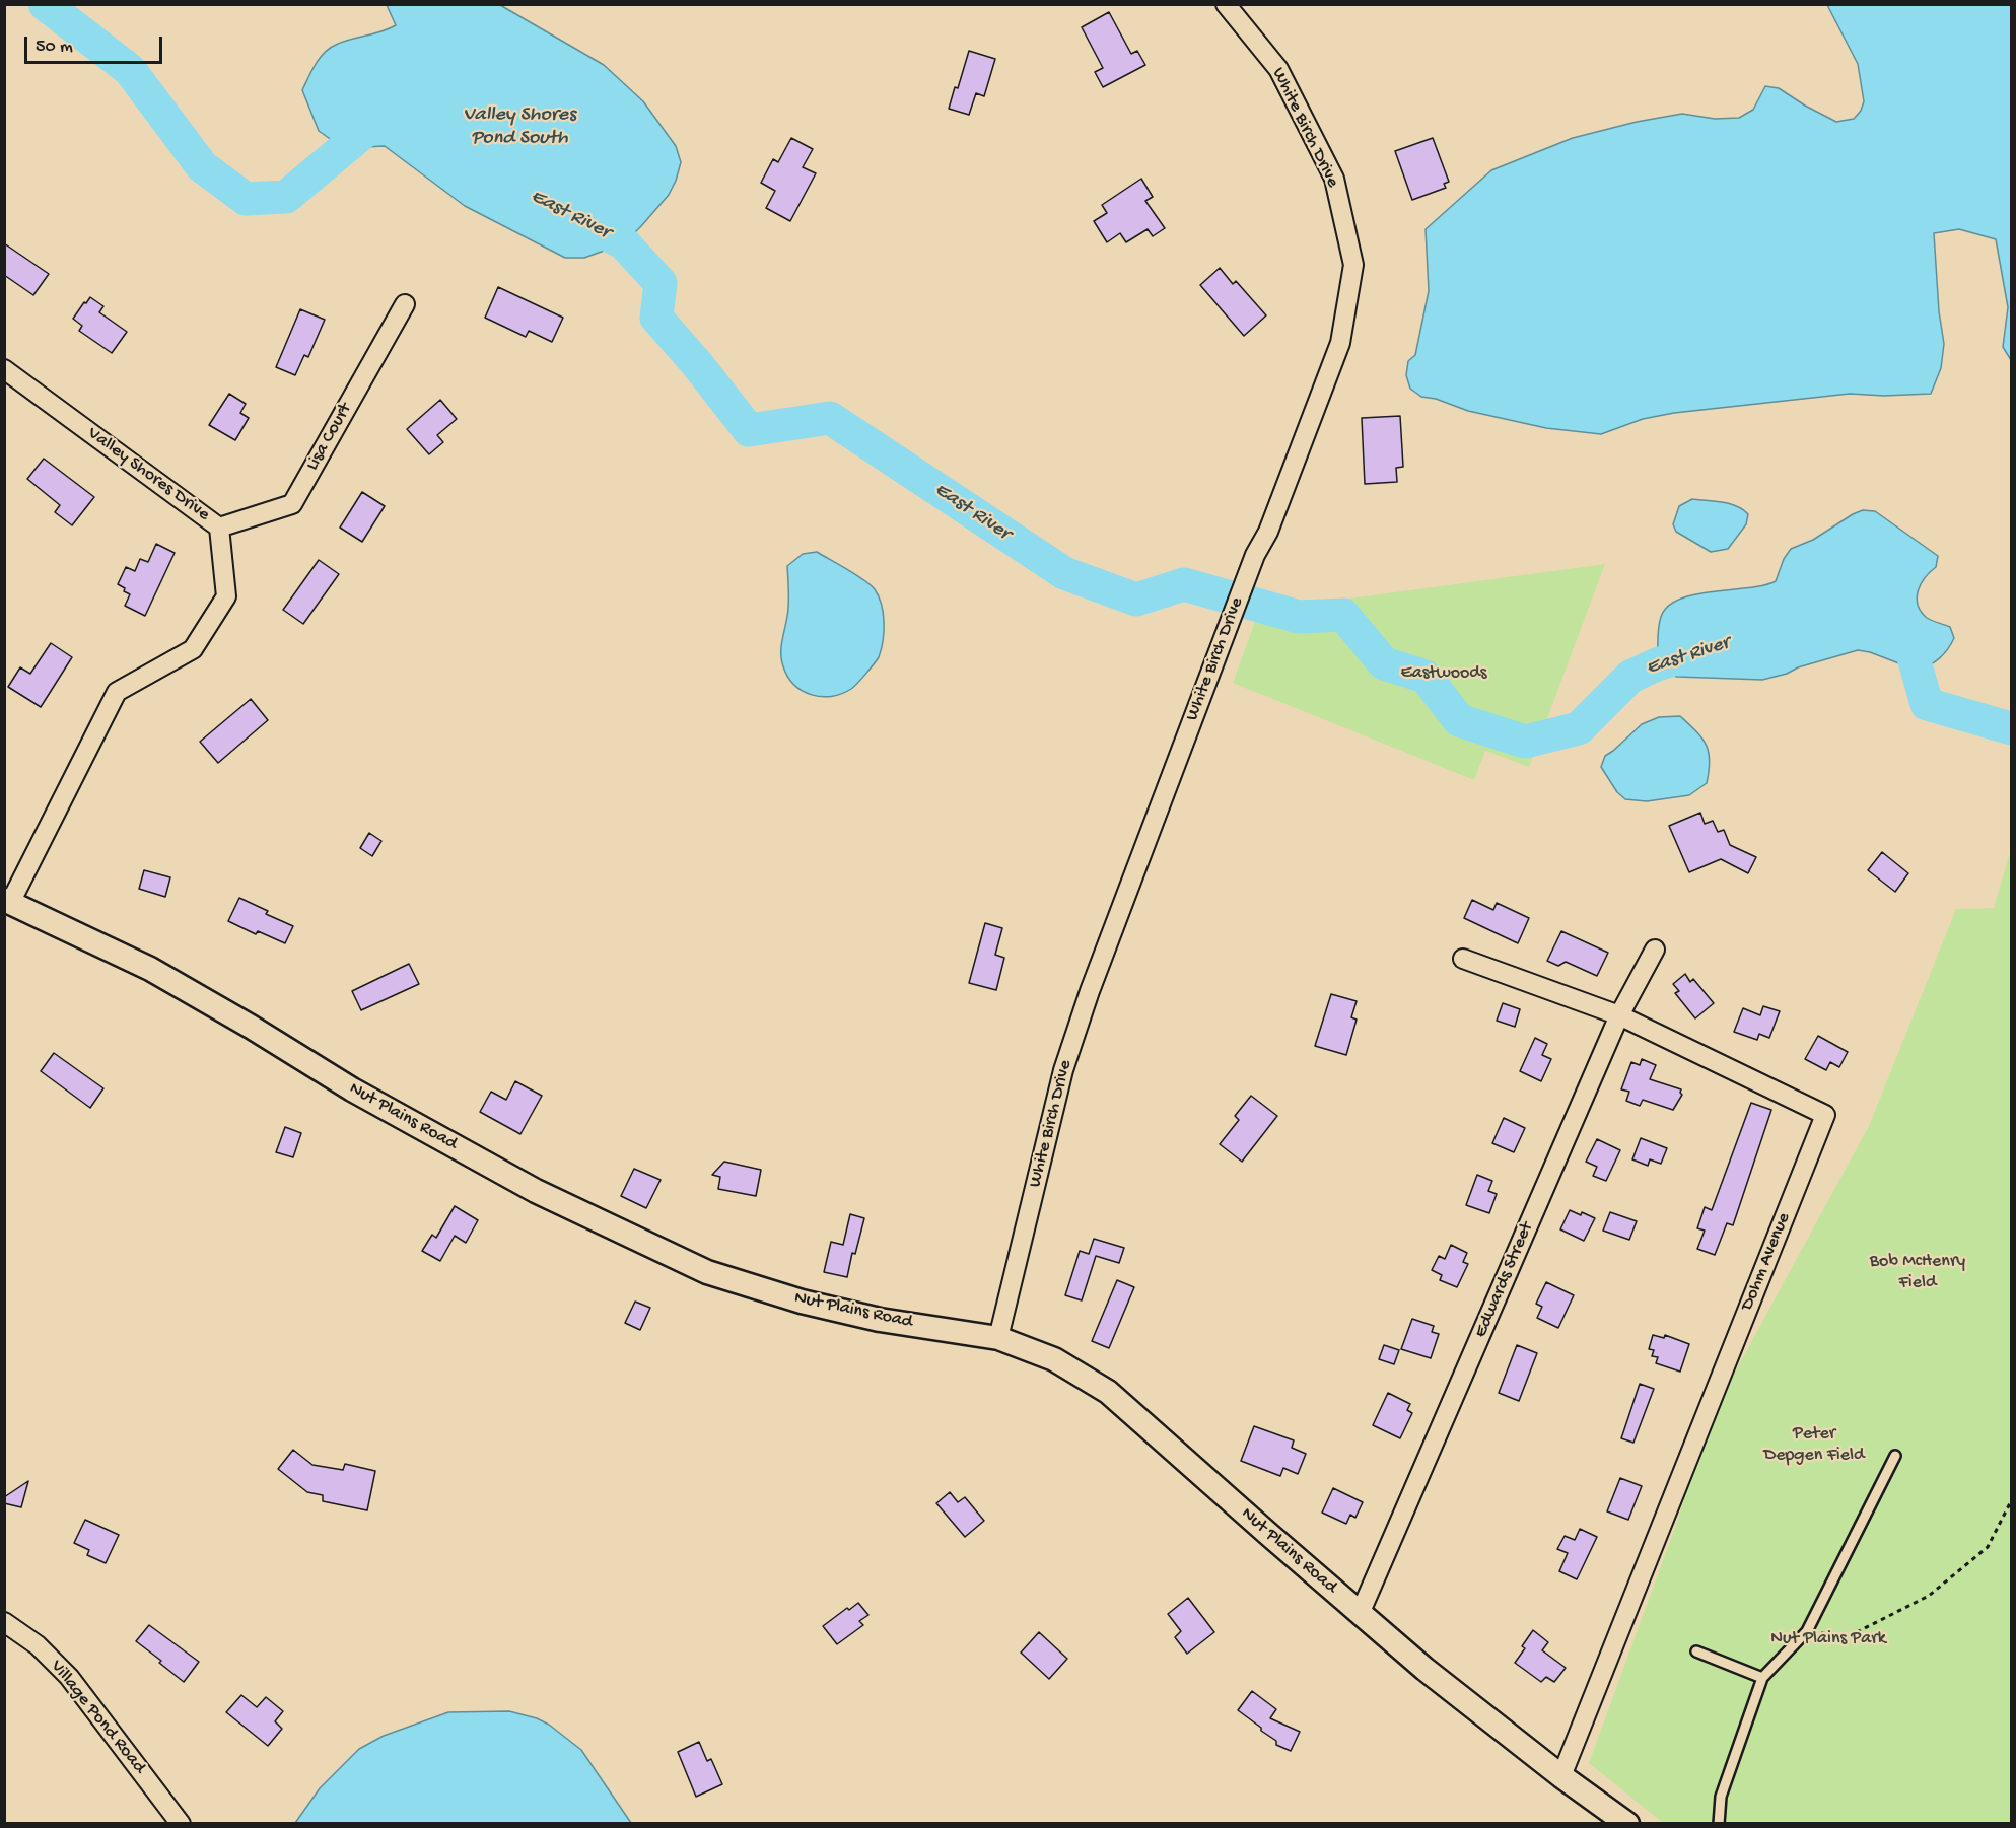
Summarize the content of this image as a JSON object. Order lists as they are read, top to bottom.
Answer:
{
  "streets": {
    "street": [
      "White Birch Drive",
      "Lisa Court",
      "Valley Shores Drive",
      "Nut Plains Road",
      "Dohm Avenue",
      "Edwards Street",
      "Village Pond Road"
    ]
  },
  "crossings": [
    ["White Birch Drive", "Nut Plains Road"],
    ["Lisa Court", "Valley Shores Drive"],
    ["Valley Shores Drive", "Nut Plains Road"],
    ["Nut Plains Road", "Dohm Avenue"],
    ["Nut Plains Road", "Edwards Street"],
    ["Dohm Avenue", "Edwards Street"]
  ],
  "water": ["Valley Shores Pond South", "East River"],
  "parks": [
    "Eastwoods",
    "Bob McHenry Field",
    "Peter Depgen Field",
    "Nut Plains Park"
  ],
  "scale_bar": "50 m"
}
